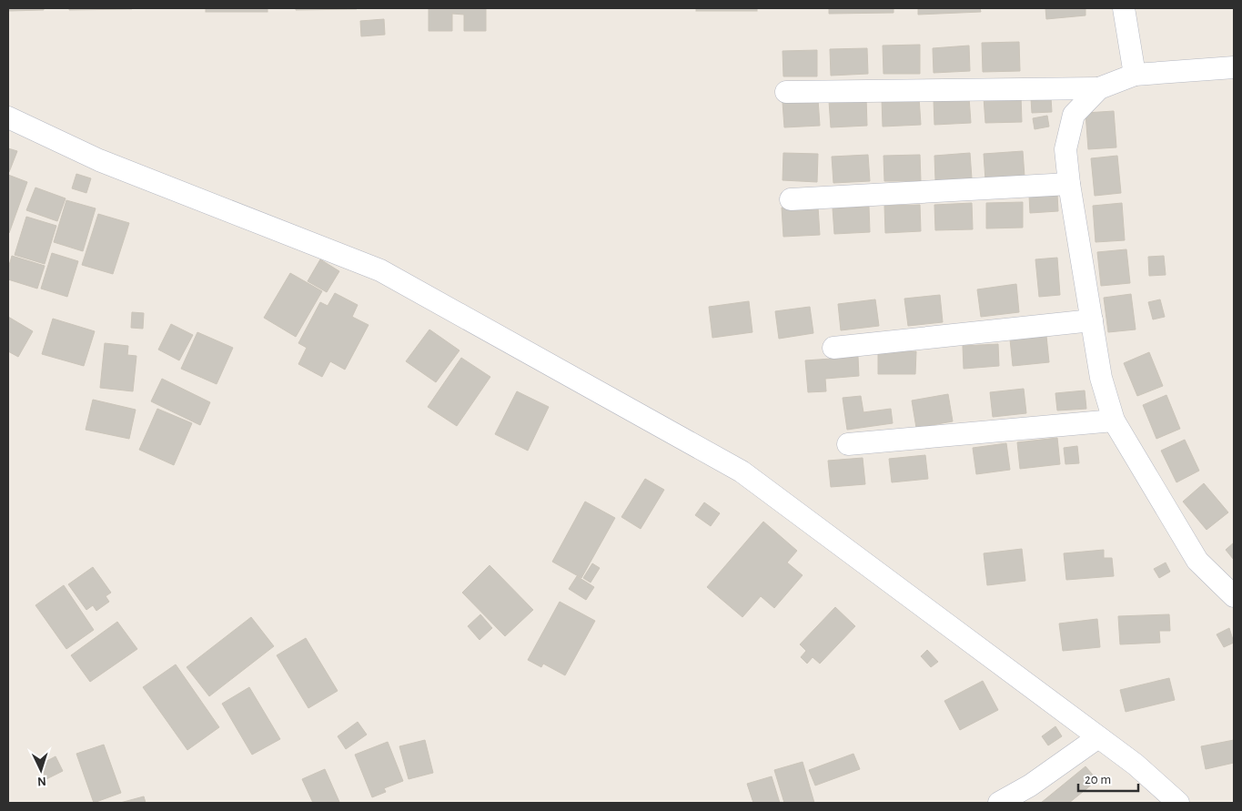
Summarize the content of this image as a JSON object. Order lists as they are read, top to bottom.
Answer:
{
  "scale_bar": "20 m",
  "north": "bottom"
}
